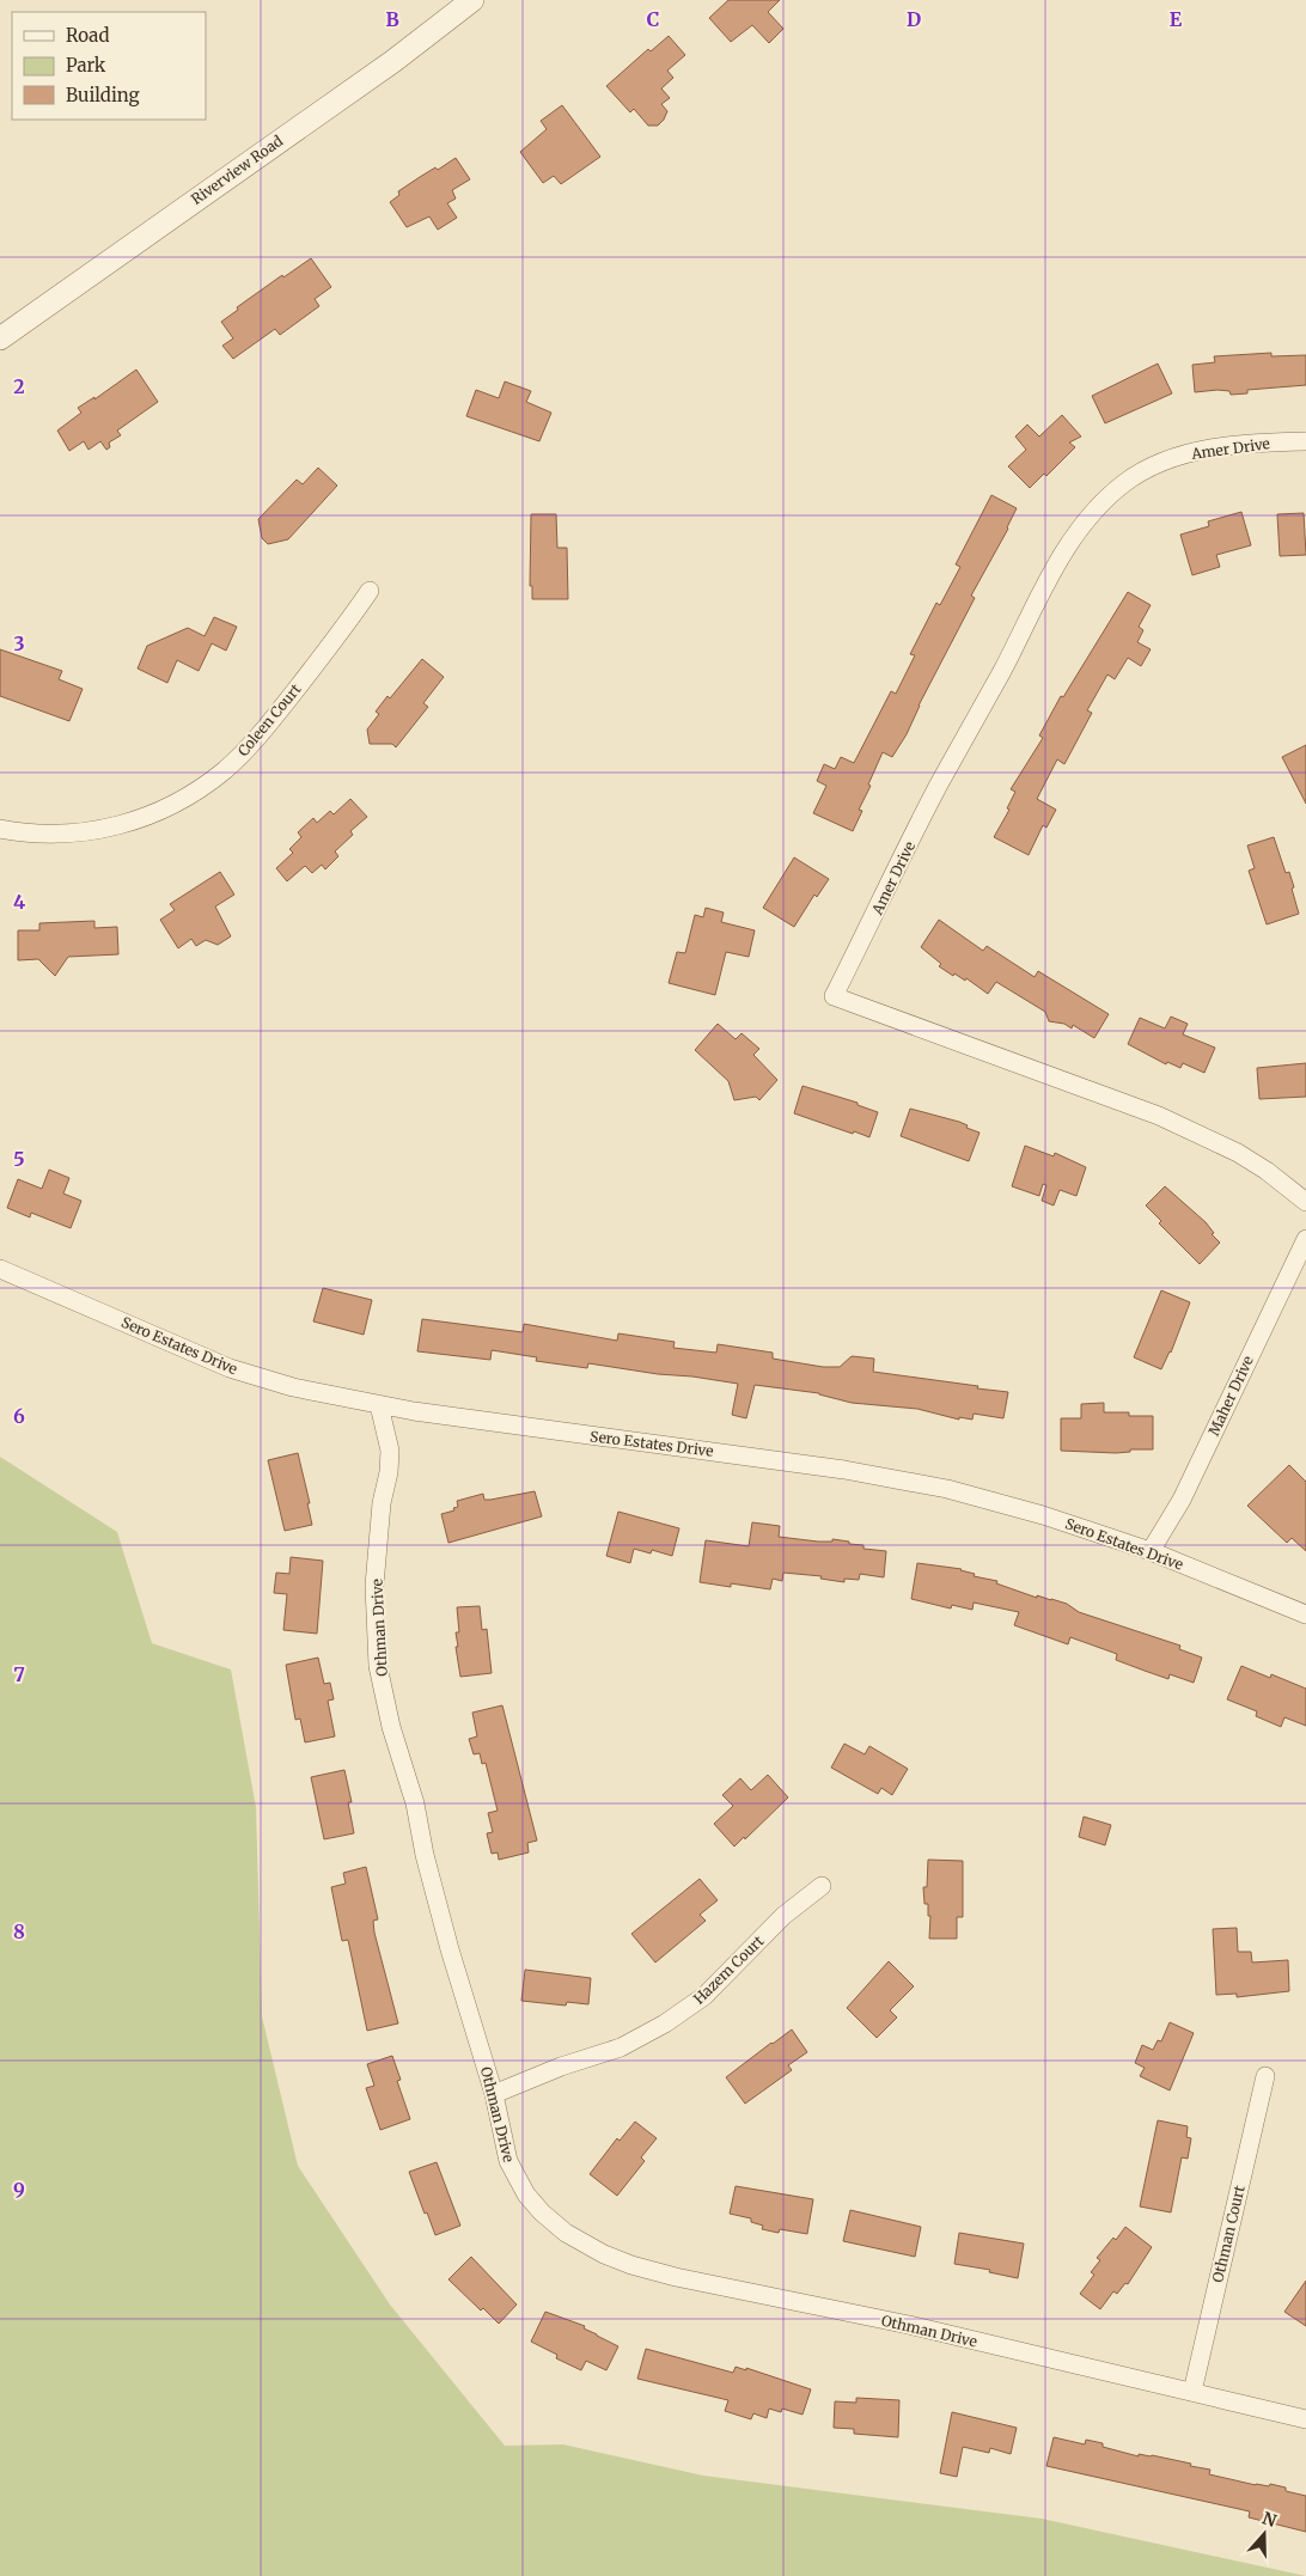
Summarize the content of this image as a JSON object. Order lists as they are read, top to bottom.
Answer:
{
  "streets": {
    "street": [
      "Riverview Road",
      "Amer Drive",
      "Coleen Court",
      "Sero Estates Drive",
      "Maher Drive",
      "Othman Drive",
      "Hazem Court",
      "Othman Court"
    ]
  },
  "crossings": [
    ["Sero Estates Drive", "Maher Drive"],
    ["Sero Estates Drive", "Othman Drive"],
    ["Othman Drive", "Hazem Court"],
    ["Othman Drive", "Othman Court"]
  ],
  "legend": ["Road", "Park", "Building"],
  "north": "top",
  "grid": {
    "columns": [
      "B",
      "C",
      "D",
      "E"
    ],
    "rows": [
      "2",
      "3",
      "4",
      "5",
      "6",
      "7",
      "8",
      "9"
    ]
  }
}
